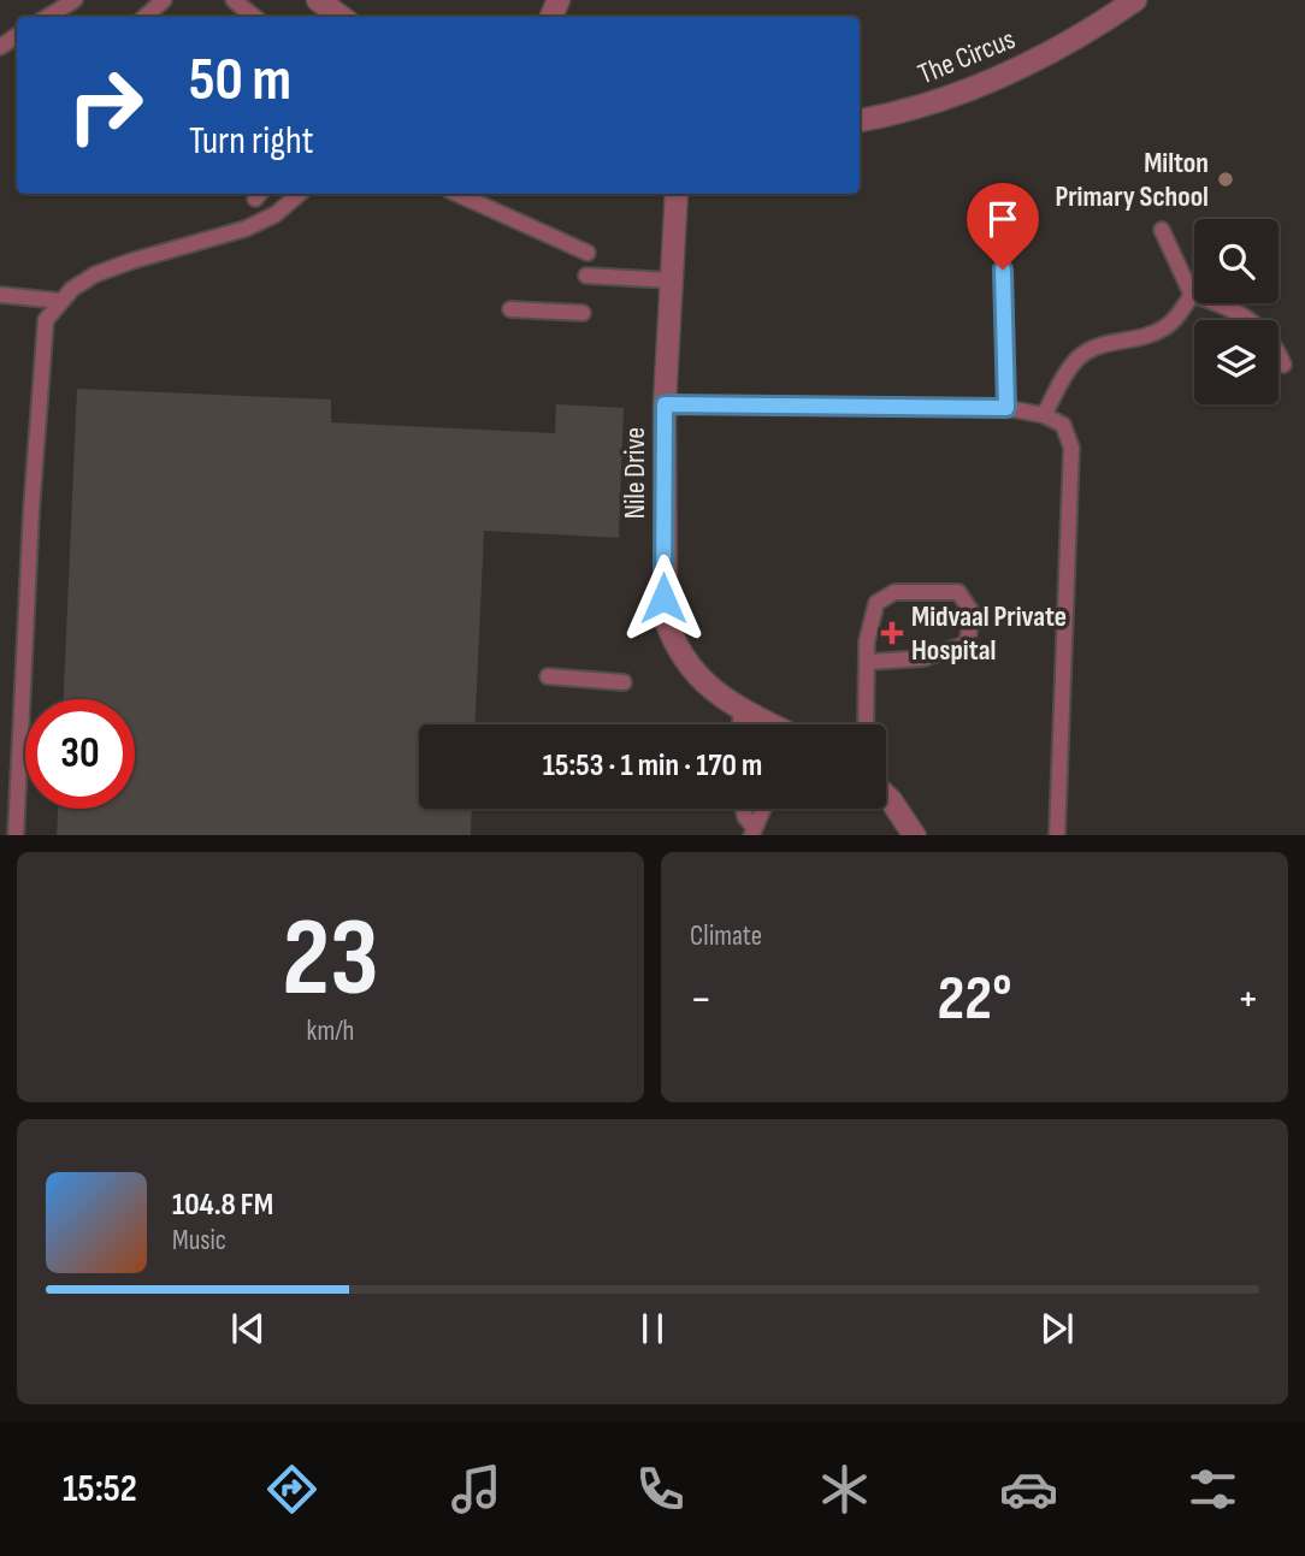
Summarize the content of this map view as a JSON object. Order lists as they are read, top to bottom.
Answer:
{
  "streets": {
    "street": ["The Circus", "Nile Drive"]
  },
  "places": {
    "other": ["Milton Primary School"],
    "health": ["Midvaal Private Hospital"]
  },
  "page": {
    "turn": ["50 m", "Turn right"],
    "limit": "30",
    "trip": "15:53 · 1 min · 170 m",
    "tile": [
      ["23", "km/h"],
      "Climate"
    ],
    "heat": ["−", "22°", "+"],
    "song": ["104.8 FM", "Music"],
    "tabs": "15:52"
  }
}
